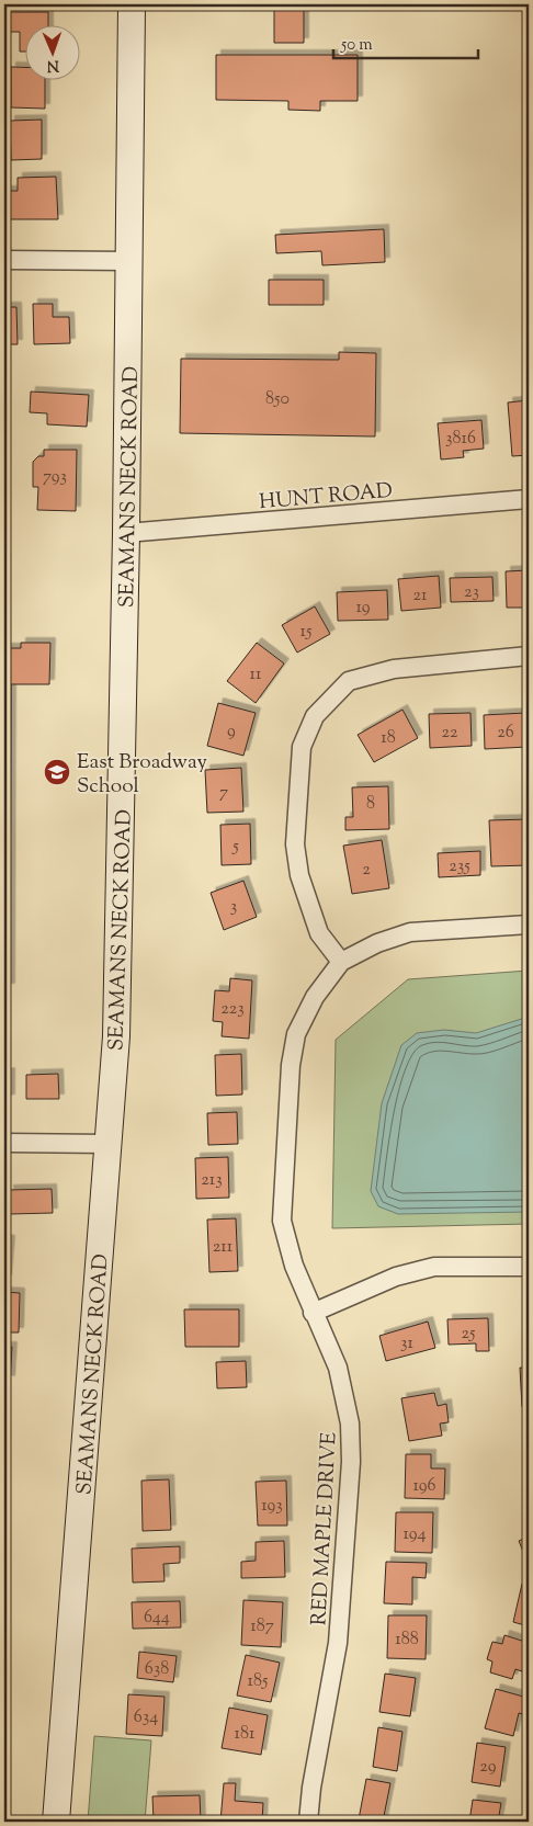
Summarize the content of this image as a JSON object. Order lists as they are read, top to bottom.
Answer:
{
  "streets": {
    "main road": ["SEAMANS NECK ROAD"],
    "street": ["HUNT ROAD", "RED MAPLE DRIVE"]
  },
  "crossings": [
    ["SEAMANS NECK ROAD", "HUNT ROAD"]
  ],
  "places": {
    "school or university": ["East Broadway School"]
  },
  "house_numbers": [
    "850",
    "3816",
    "793",
    "23",
    "21",
    "19",
    "15",
    "11",
    "9",
    "22",
    "26",
    "18",
    "7",
    "8",
    "5",
    "235",
    "2",
    "3",
    "223",
    "213",
    "211",
    "25",
    "31",
    "196",
    "193",
    "194",
    "644",
    "187",
    "188",
    "638",
    "185",
    "634",
    "181",
    "29"
  ],
  "scale_bar": "50 m",
  "north": "bottom"
}
